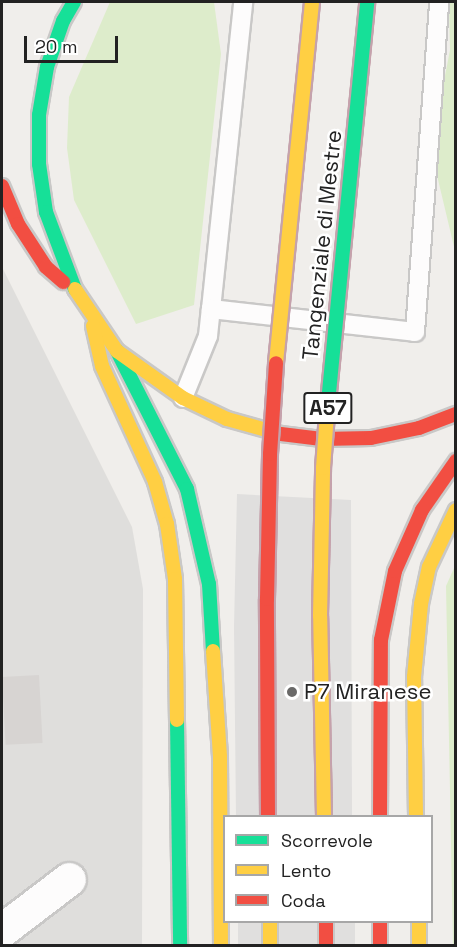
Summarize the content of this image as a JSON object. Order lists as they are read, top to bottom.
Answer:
{
  "streets": {
    "main road": ["Tangenziale di Mestre", "A57"]
  },
  "places": ["P7 Miranese"],
  "legend": ["Scorrevole", "Lento", "Coda"],
  "scale_bar": "20 m"
}
